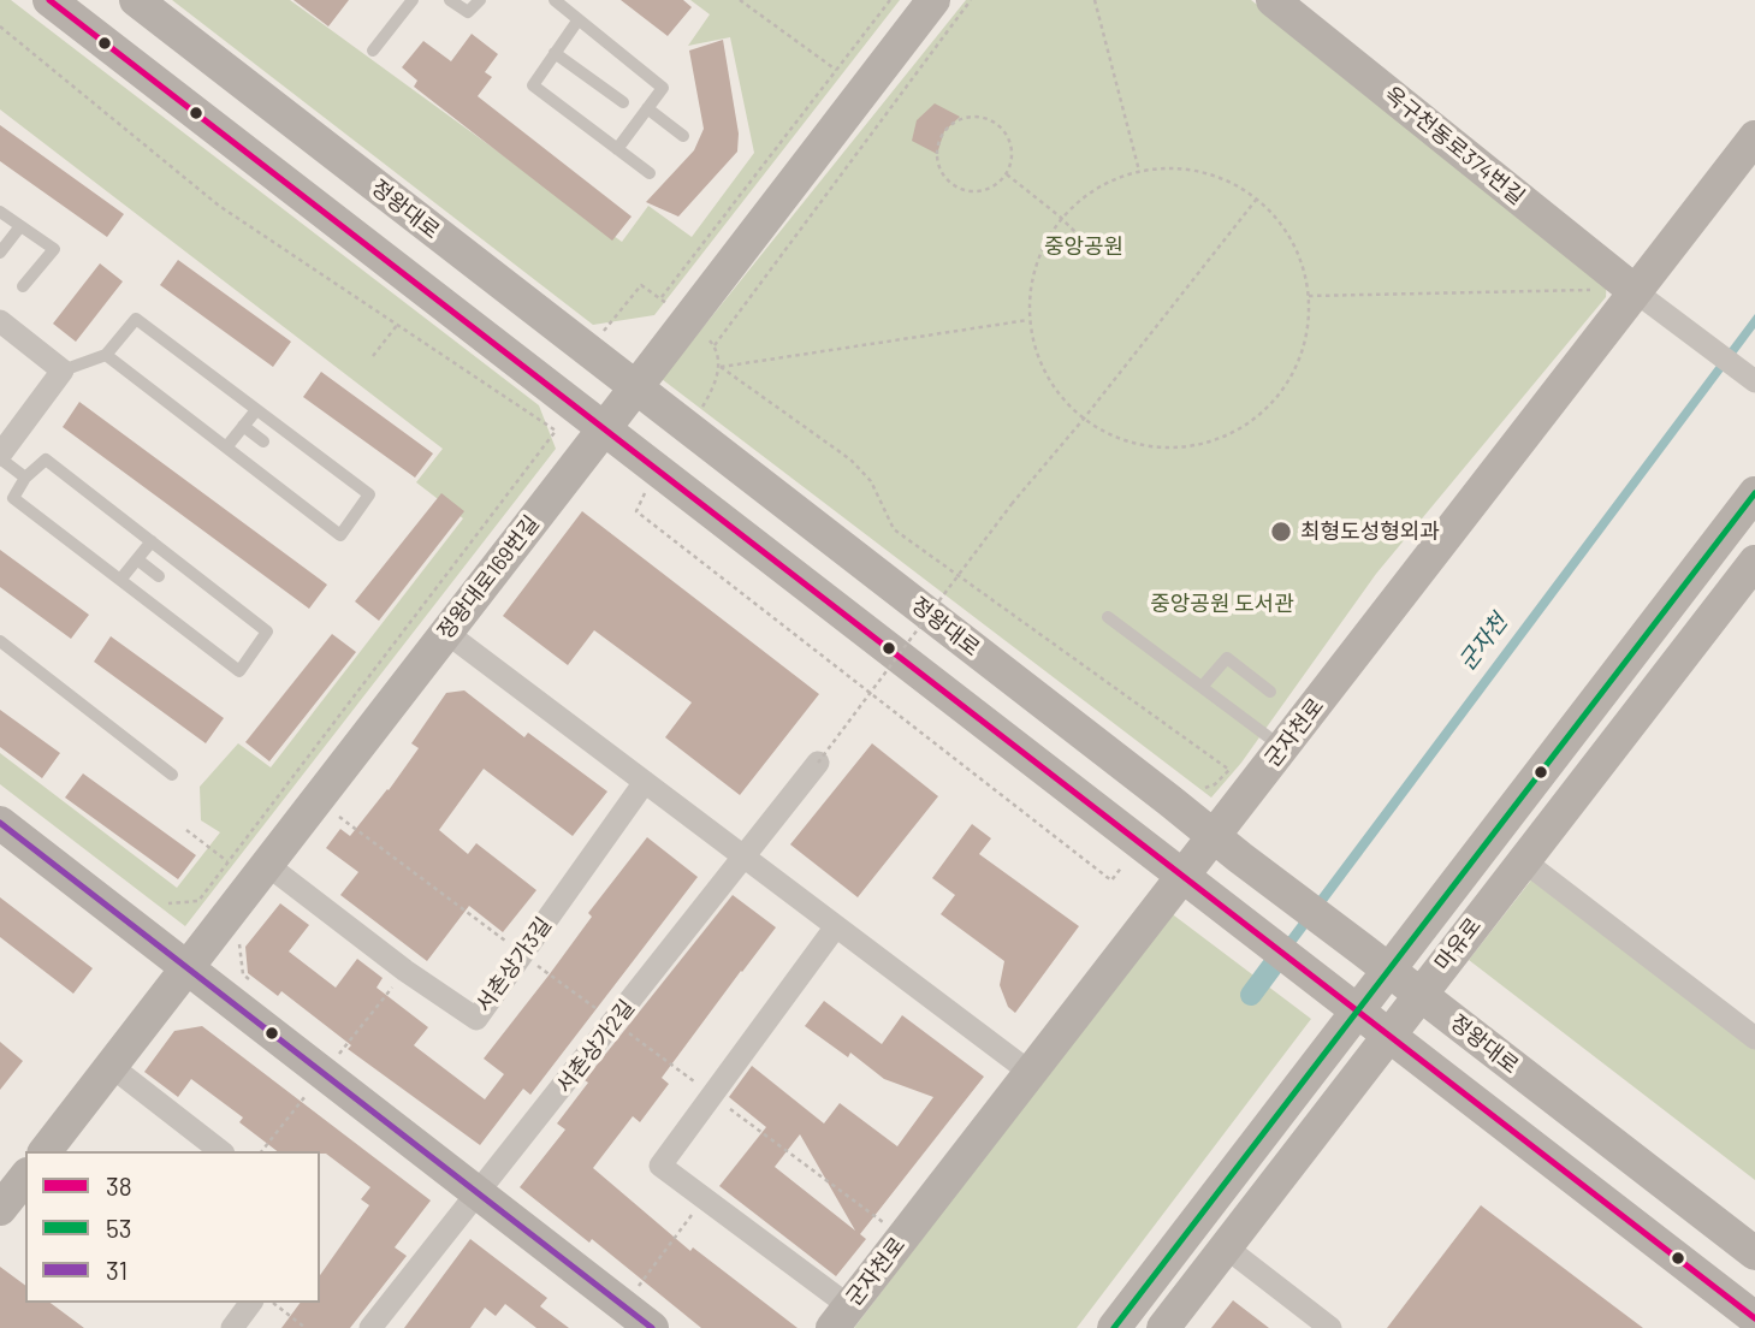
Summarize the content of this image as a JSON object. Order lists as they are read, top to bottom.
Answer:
{
  "streets": {
    "street": [
      "옥구천동로374번길",
      "정왕대로",
      "정왕대로169번길",
      "군자천로",
      "마유로",
      "서촌상가3길",
      "서촌상가2길"
    ]
  },
  "crossings": [
    ["옥구천동로374번길", "군자천로"],
    ["정왕대로", "정왕대로169번길"],
    ["정왕대로", "군자천로"],
    ["정왕대로", "마유로"],
    ["정왕대로169번길", "서촌상가3길"]
  ],
  "water": ["군자천"],
  "parks": ["중앙공원", "중앙공원 도서관"],
  "places": ["최형도성형외과"],
  "lines": ["transit line 38", "transit line 53", "transit line 31"],
  "legend": ["38", "53", "31"]
}
